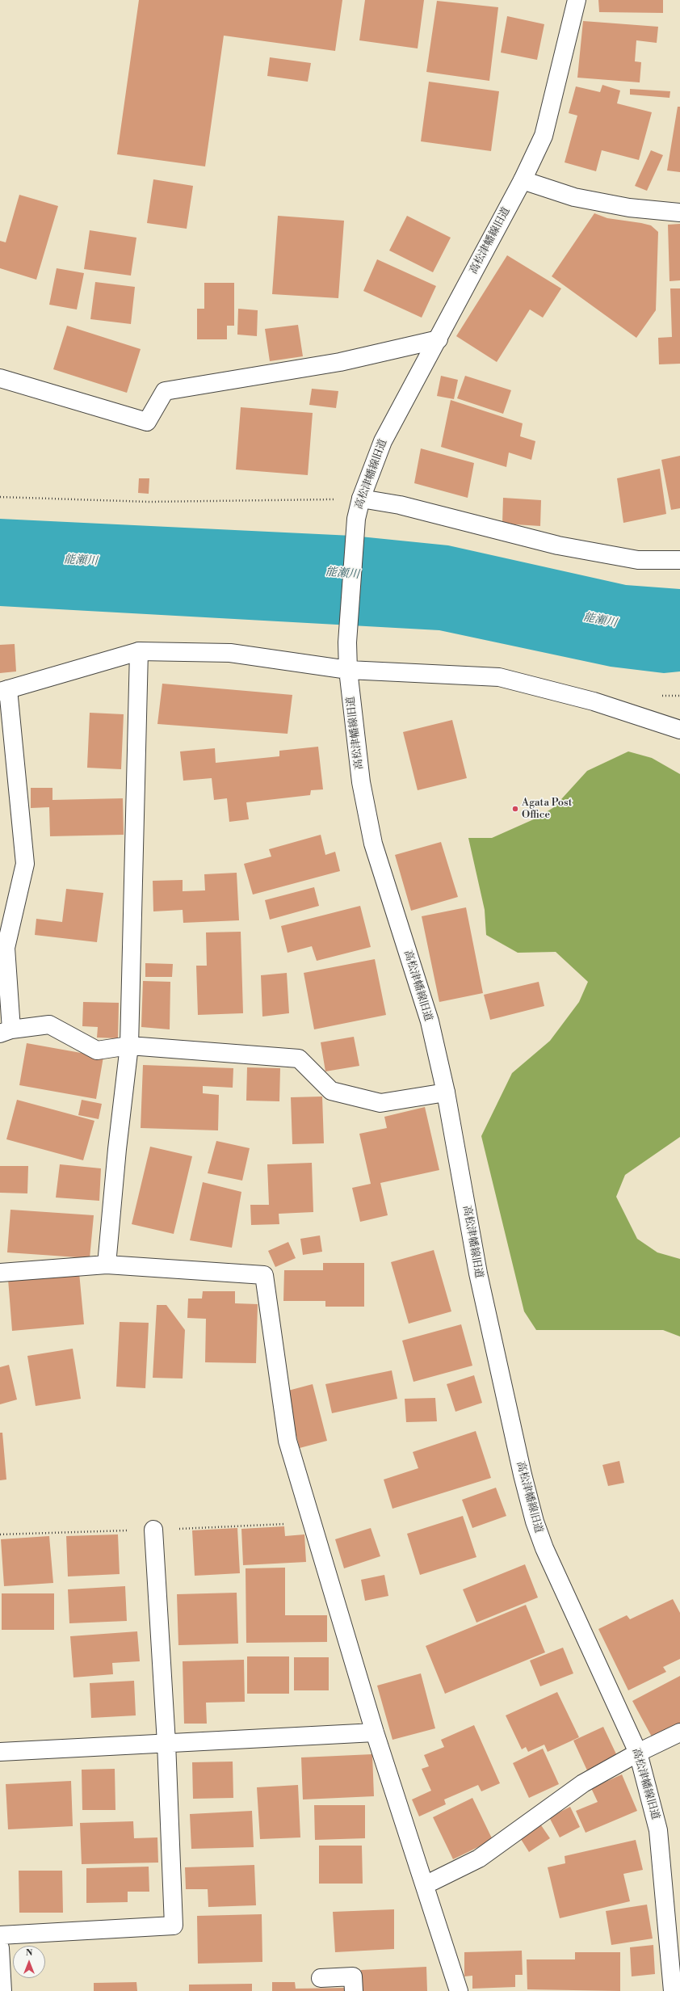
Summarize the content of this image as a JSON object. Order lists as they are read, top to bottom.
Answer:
{
  "streets": {
    "street": ["高松津幡線旧道"]
  },
  "water": ["能瀬川"],
  "places": ["Agata Post Office"],
  "north": "top"
}
